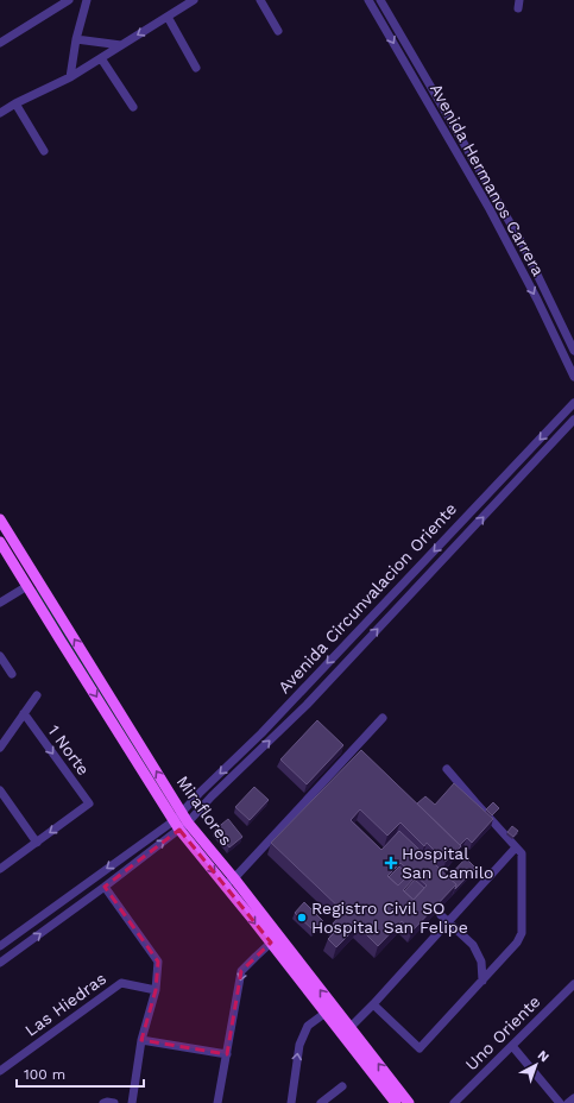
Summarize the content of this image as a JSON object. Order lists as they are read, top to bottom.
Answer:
{
  "streets": {
    "main road": ["Miraflores"],
    "street": [
      "Avenida Hermanos Carrera",
      "Avenida Circunvalacion Oriente",
      "1 Norte",
      "Las Hiedras",
      "Uno Oriente"
    ]
  },
  "crossings": [
    ["Avenida Circunvalacion Oriente", "Miraflores"]
  ],
  "places": {
    "health": ["Hospital San Camilo"],
    "other": ["Registro Civil SO Hospital San Felipe"]
  },
  "scale_bar": "100 m",
  "north": "top right"
}
